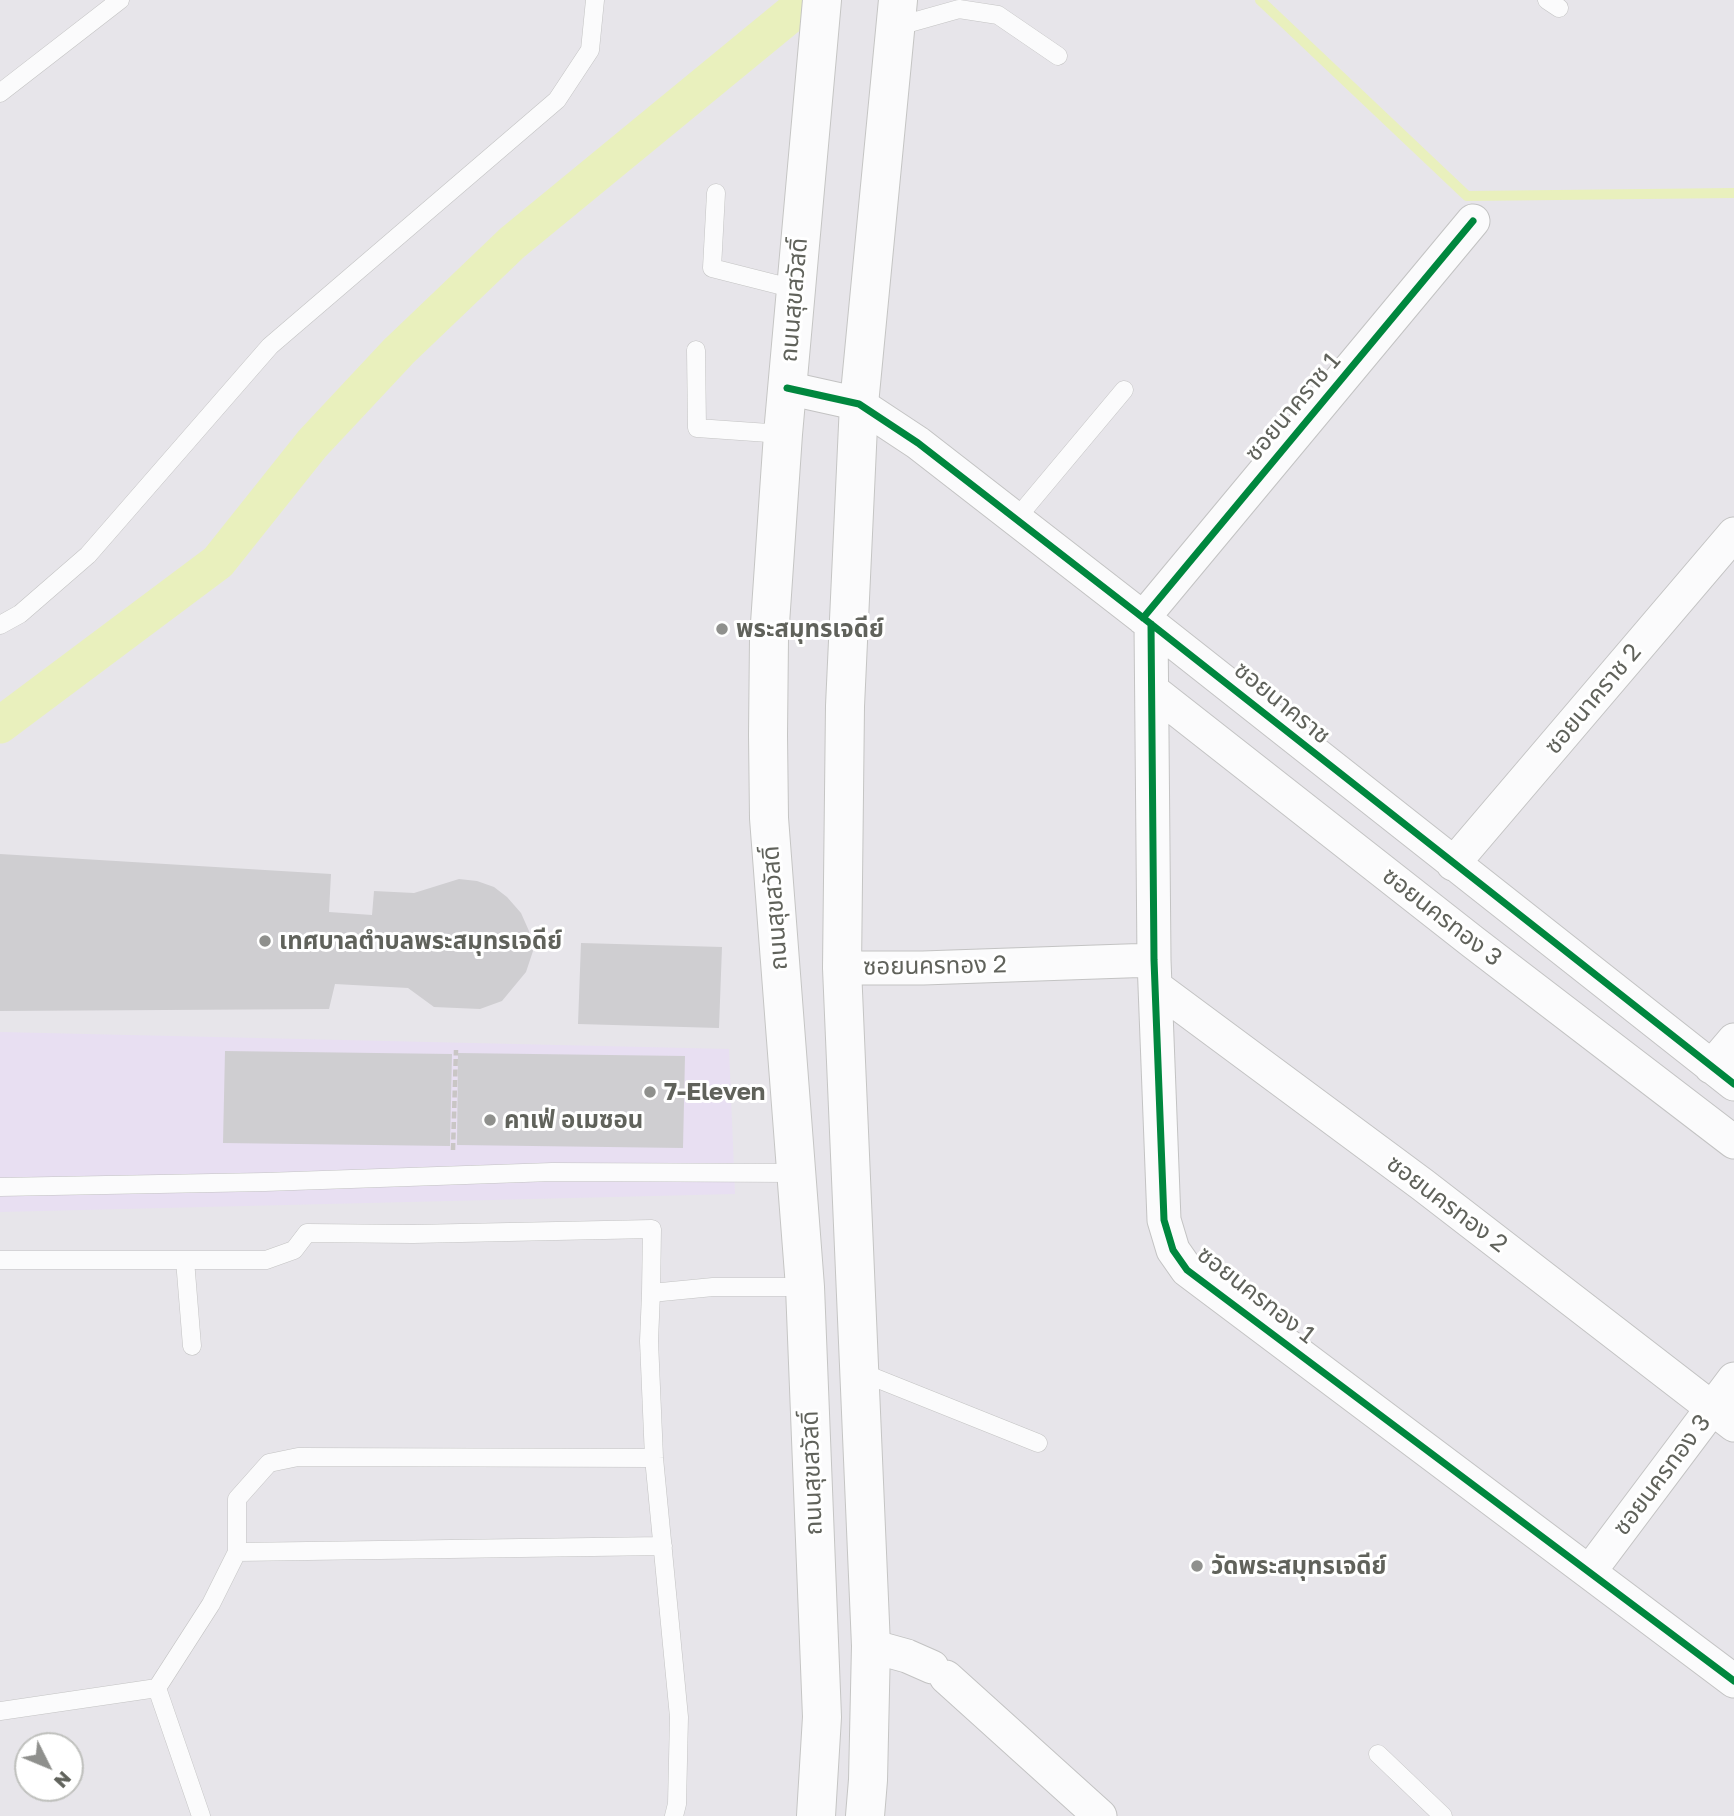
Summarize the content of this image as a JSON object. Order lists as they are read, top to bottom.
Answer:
{
  "streets": {
    "main road": ["ถนนสุขสวัสดิ์"],
    "street": [
      "ซอยนาคราช 1",
      "ซอยนาคราช 2",
      "ซอยนาคราช",
      "ซอยนครทอง 3",
      "ซอยนครทอง 2",
      "ซอยนครทอง 1"
    ]
  },
  "crossings": [
    ["ถนนสุขสวัสดิ์", "ซอยนาคราช"],
    ["ถนนสุขสวัสดิ์", "ซอยนครทอง 2"],
    ["ซอยนาคราช 1", "ซอยนาคราช"],
    ["ซอยนาคราช 1", "ซอยนครทอง 1"],
    ["ซอยนาคราช 2", "ซอยนาคราช"],
    ["ซอยนาคราช", "ซอยนครทอง 1"],
    ["ซอยนครทอง 3", "ซอยนครทอง 2"],
    ["ซอยนครทอง 3", "ซอยนครทอง 1"],
    ["ซอยนครทอง 2", "ซอยนครทอง 1"]
  ],
  "places": [
    "พระสมุทรเจดีย์",
    "เทศบาลตำบลพระสมุทรเจดีย์",
    "7-Eleven",
    "คาเฟ่ อเมซอน",
    "วัดพระสมุทรเจดีย์"
  ],
  "north": "bottom right"
}
